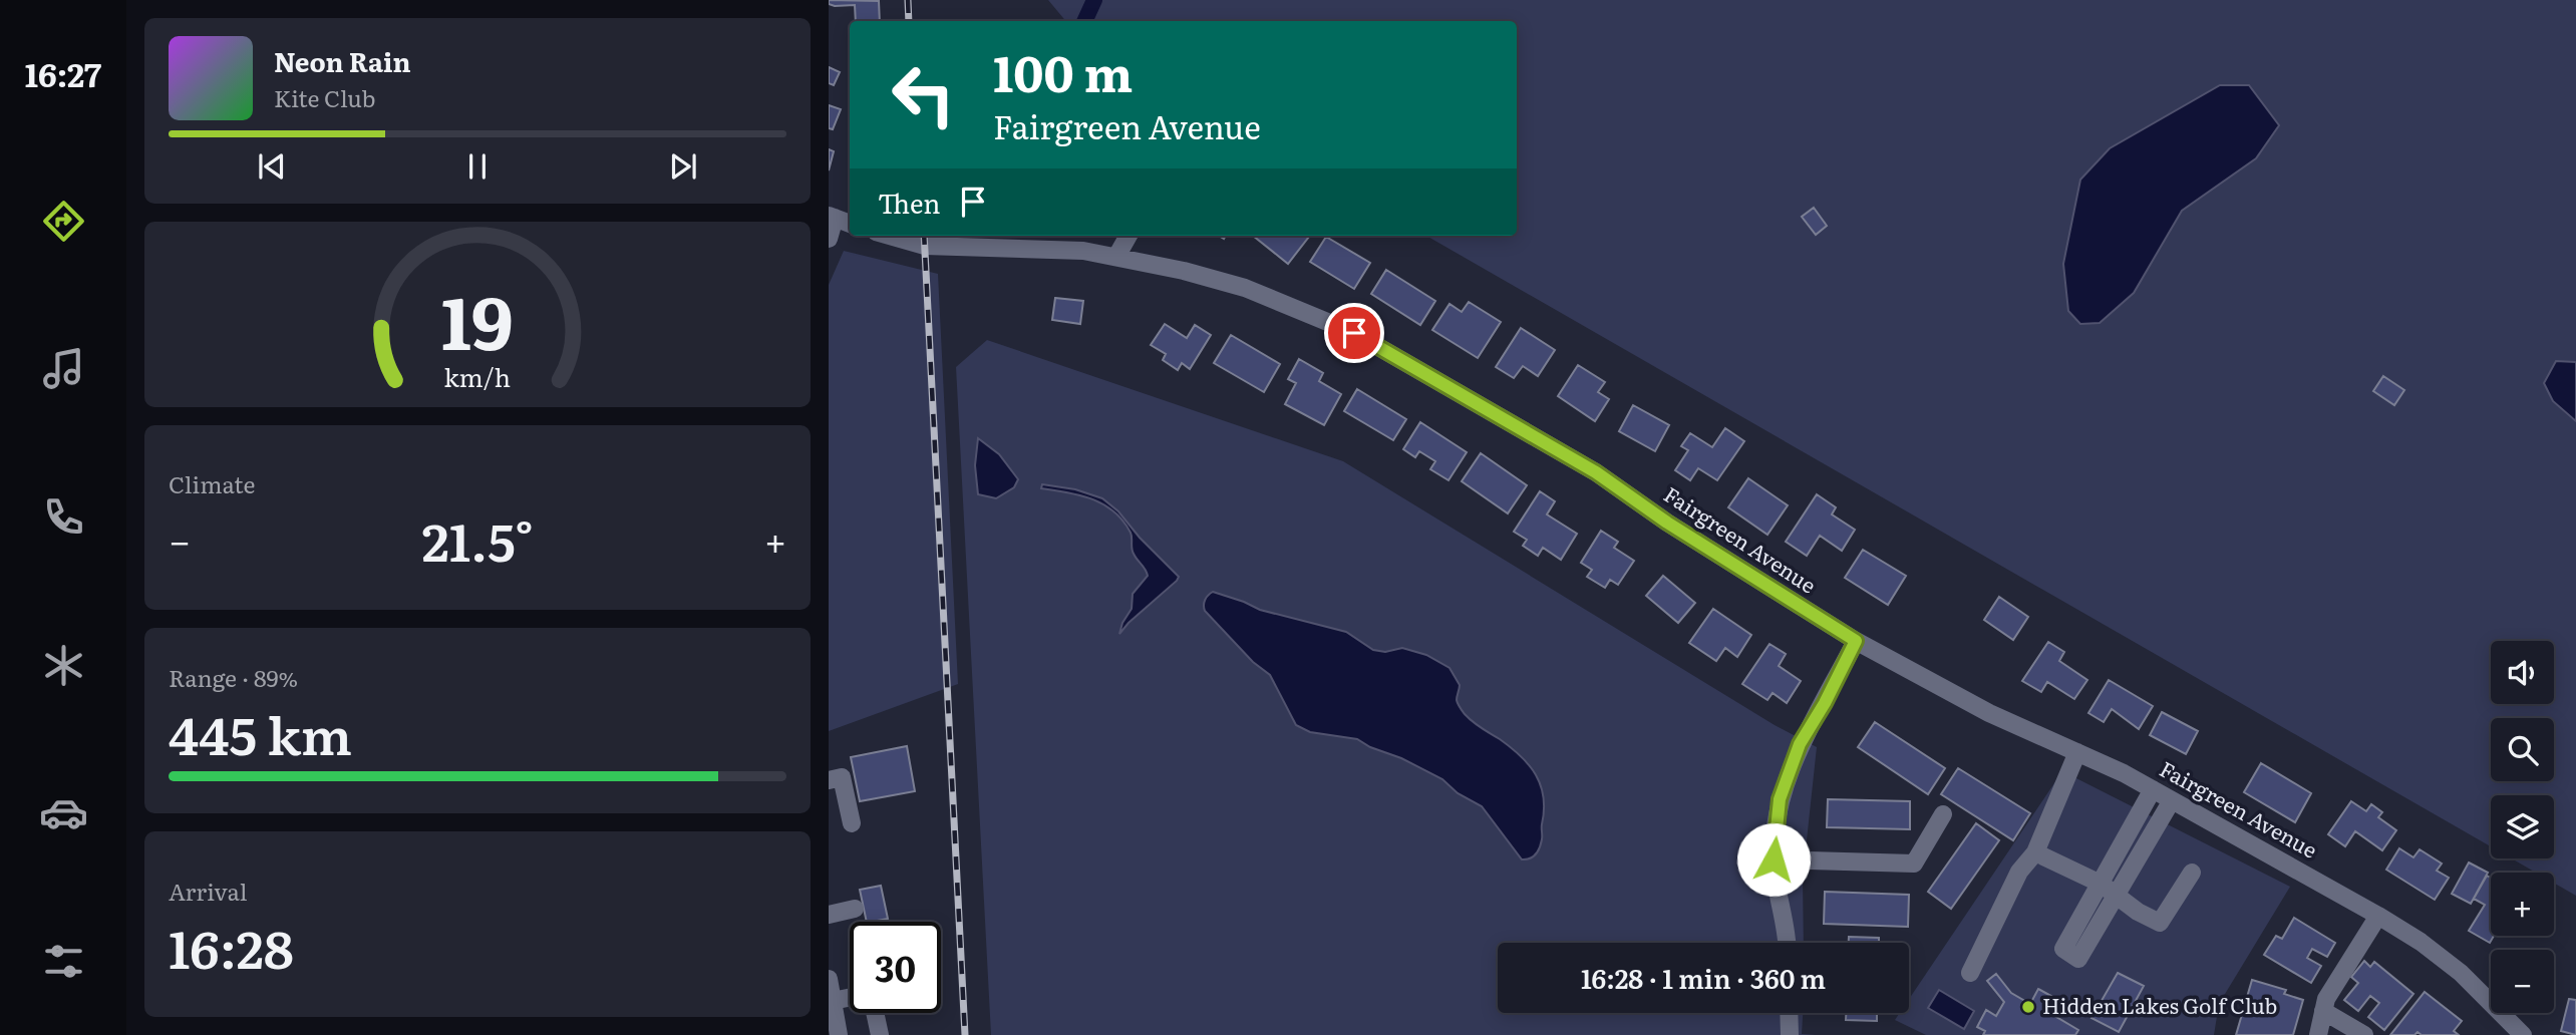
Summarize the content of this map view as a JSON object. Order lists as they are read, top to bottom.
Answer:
{
  "streets": {
    "street": ["Fairgreen Avenue"]
  },
  "places": ["Hidden Lakes Golf Club"],
  "page": {
    "tabs": "16:27",
    "turn": ["100 m", "Fairgreen Avenue"],
    "song": ["Neon Rain", "Kite Club"],
    "then": "Then",
    "tile": [
      "Climate",
      ["Range · 89%", "445 km"],
      ["Arrival", "16:28"]
    ],
    "heat": ["−", "21.5°", "+"],
    "map_buttons": ["+", "−"],
    "limit": "30",
    "trip": "16:28 · 1 min · 360 m",
    "gauge": ["19", "km/h"]
  }
}
